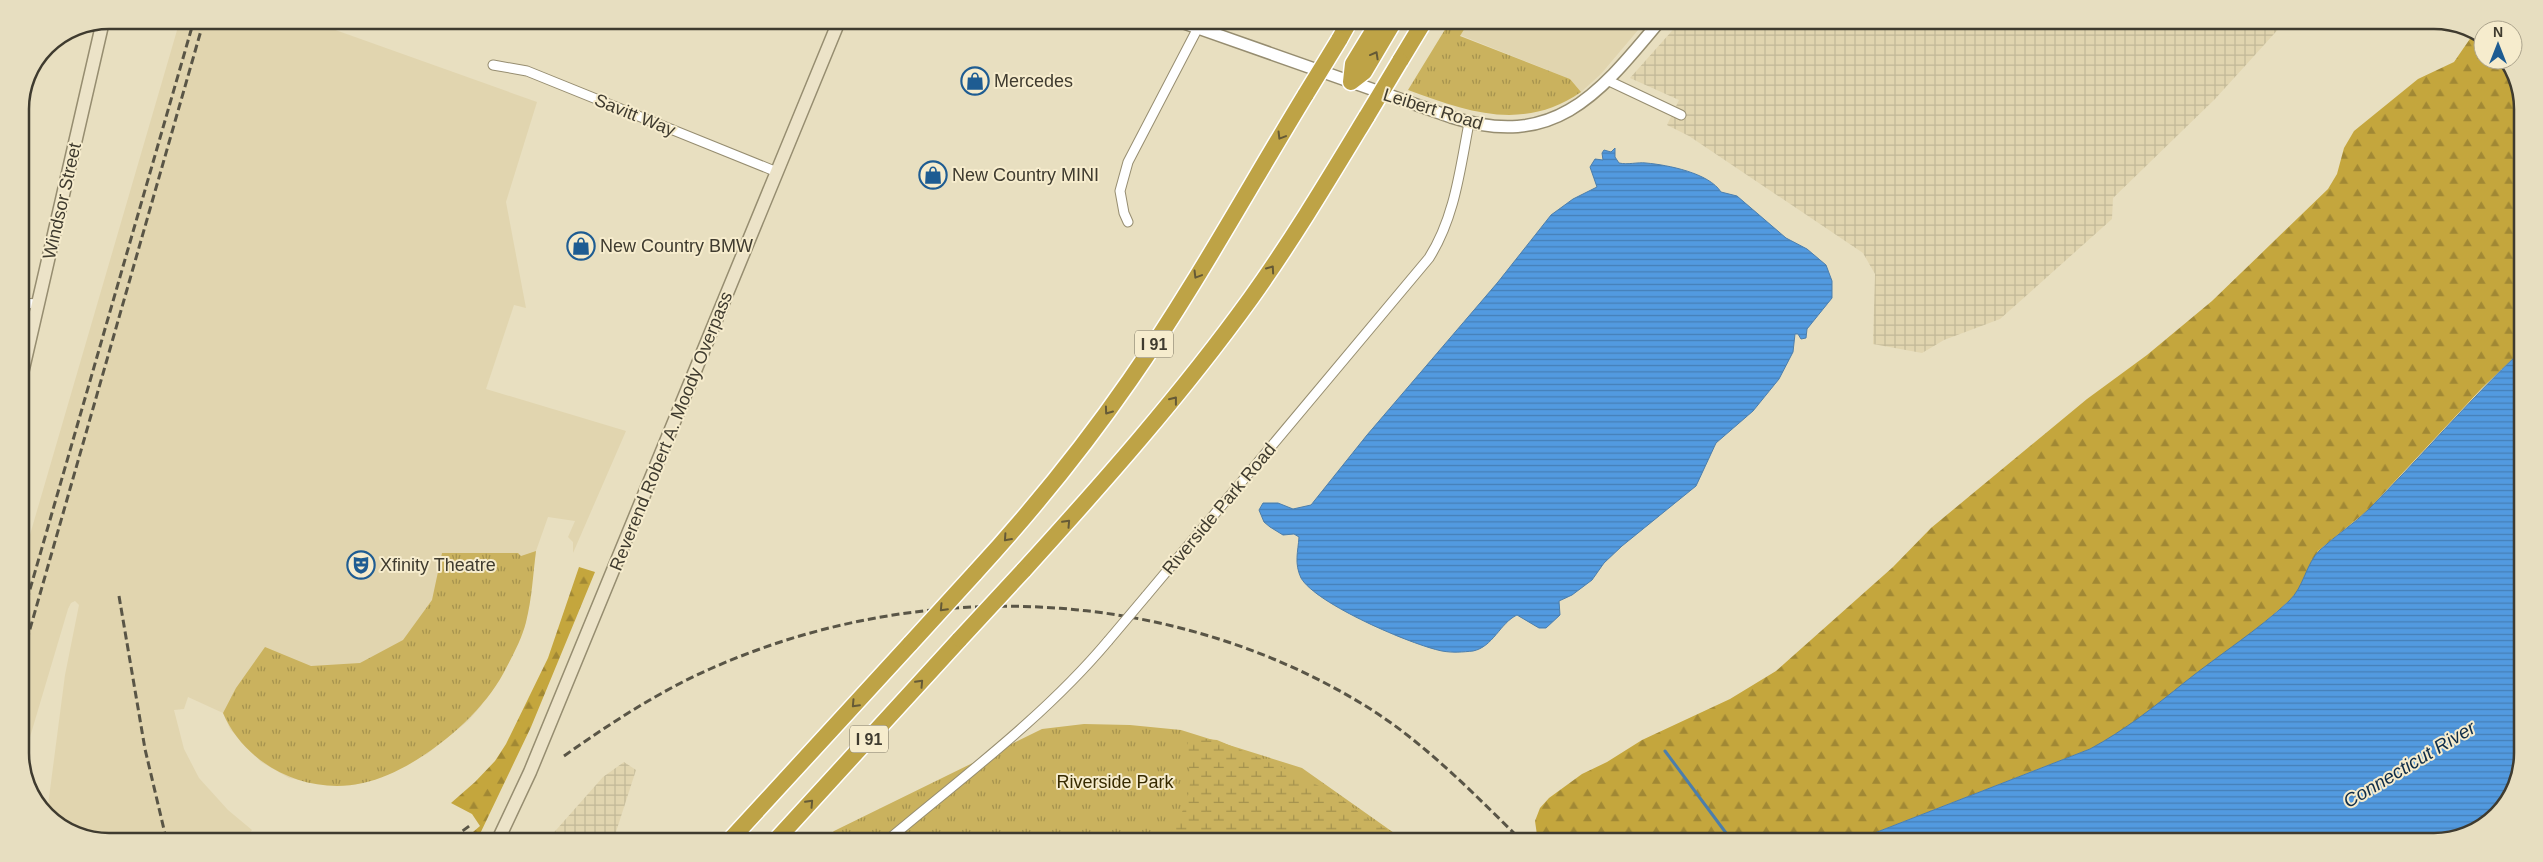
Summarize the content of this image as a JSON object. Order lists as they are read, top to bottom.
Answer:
{
  "streets": {
    "highway": ["I 91"],
    "main road": ["Windsor Street", "Reverend Robert A. Moody Overpass"],
    "street": ["Leibert Road", "Savitt Way", "Riverside Park Road"]
  },
  "crossings": [
    ["Leibert Road", "Riverside Park Road"],
    ["Savitt Way", "Reverend Robert A. Moody Overpass"]
  ],
  "water": ["Connecticut River"],
  "parks": ["Riverside Park"],
  "places": {
    "shop": ["Mercedes", "New Country MINI", "New Country BMW"],
    "theatre": ["Xfinity Theatre"]
  },
  "north": "top"
}
